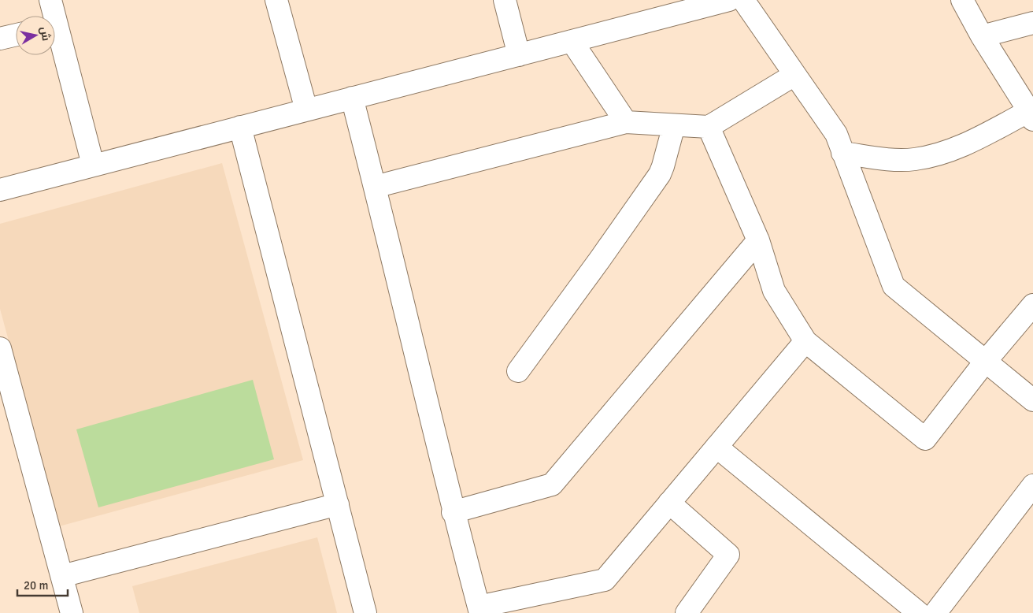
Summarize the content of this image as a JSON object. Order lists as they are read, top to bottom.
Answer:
{
  "scale_bar": "20 m",
  "north": "right"
}
